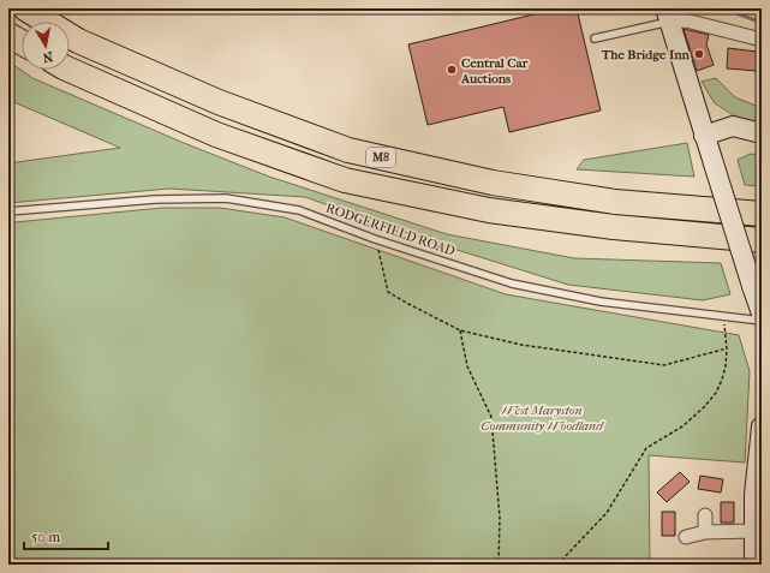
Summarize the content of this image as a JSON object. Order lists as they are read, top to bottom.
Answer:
{
  "streets": {
    "highway": ["M8"],
    "lane": ["RODGERFIELD ROAD"]
  },
  "parks": ["West Maryston Community Woodland"],
  "places": ["The Bridge Inn", "Central Car Auctions"],
  "scale_bar": "50 m",
  "north": "bottom"
}
